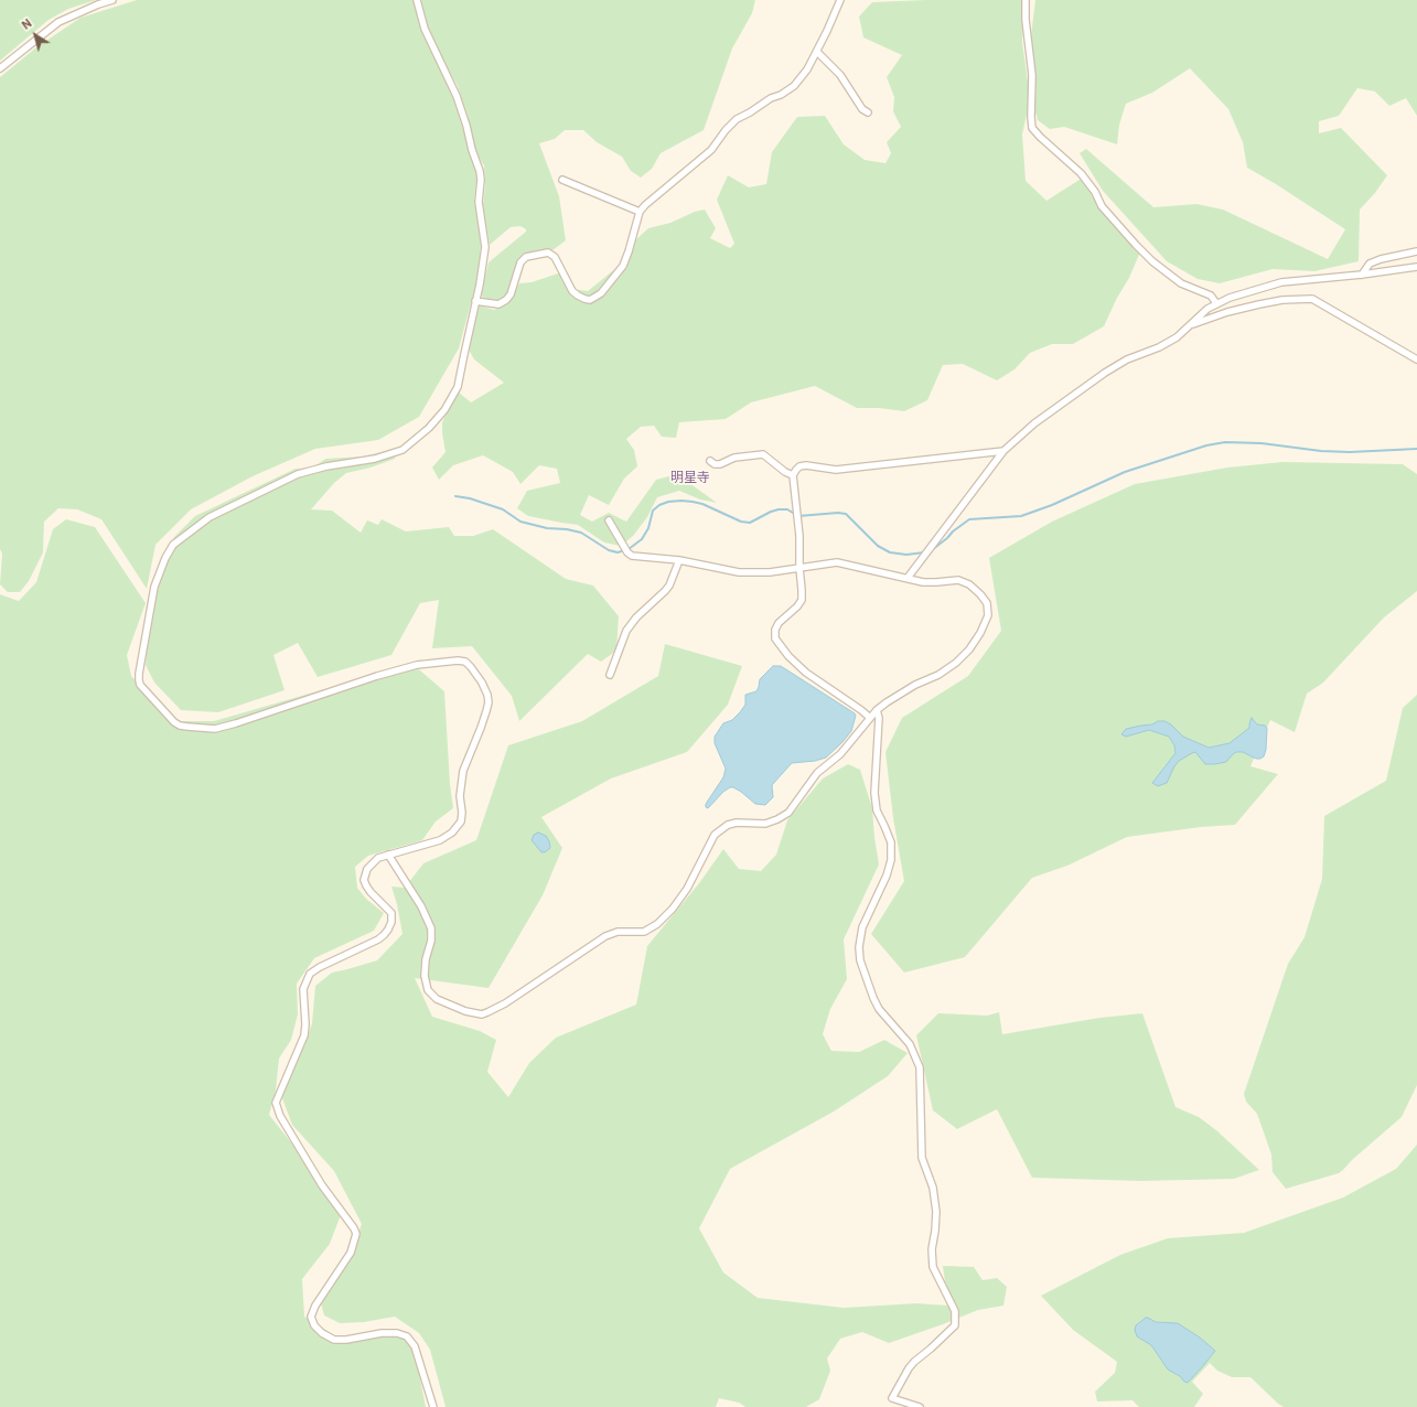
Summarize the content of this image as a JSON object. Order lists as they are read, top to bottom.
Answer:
{
  "districts": ["明星寺"],
  "north": "top left"
}
